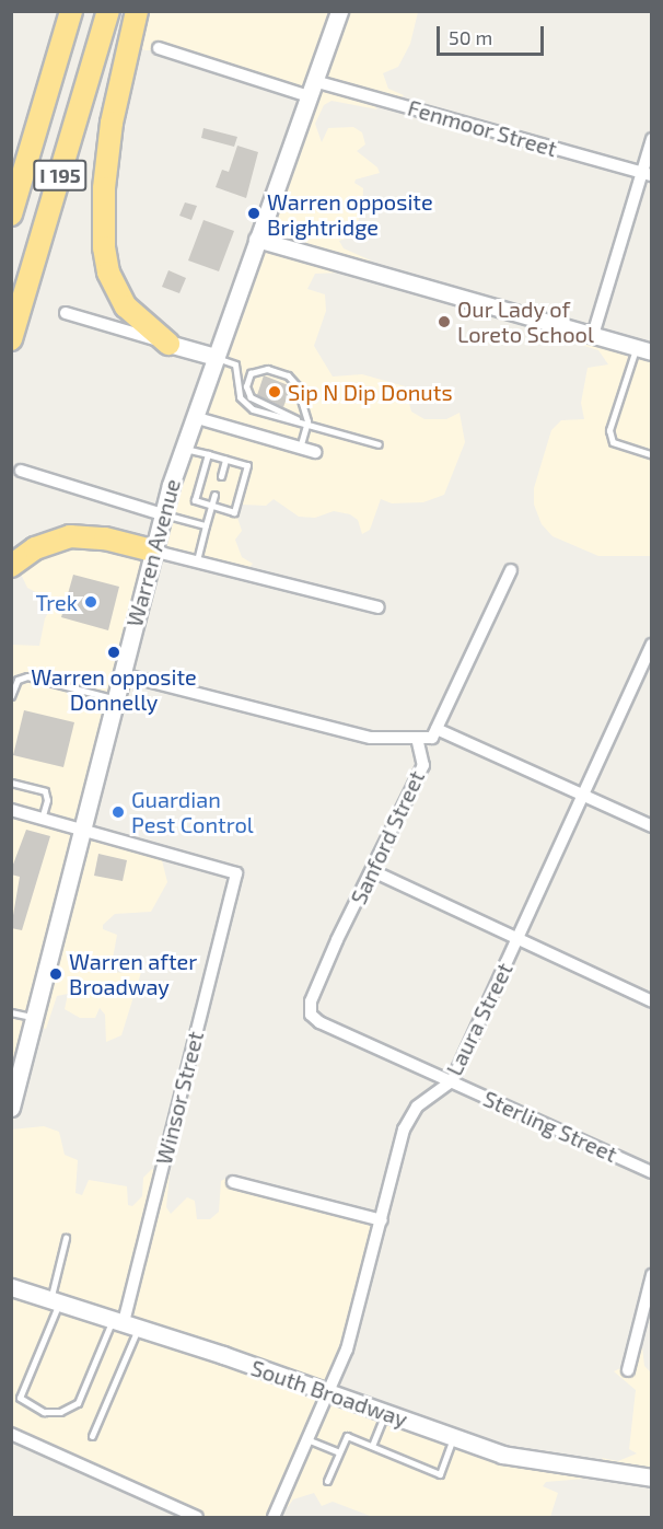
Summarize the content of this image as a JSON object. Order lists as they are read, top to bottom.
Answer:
{
  "streets": {
    "highway": ["I 195"],
    "main road": ["Warren Avenue", "South Broadway"],
    "street": [
      "Fenmoor Street",
      "Sanford Street",
      "Laura Street",
      "Winsor Street",
      "Sterling Street"
    ]
  },
  "crossings": [
    ["Fenmoor Street", "Warren Avenue"],
    ["Warren Avenue", "Winsor Street"],
    ["Sanford Street", "Sterling Street"],
    ["Laura Street", "Sterling Street"],
    ["Laura Street", "South Broadway"],
    ["Winsor Street", "South Broadway"]
  ],
  "places": [
    "Warren opposite Brightridge",
    "Our Lady of Loreto School",
    "Sip N Dip Donuts",
    "Trek",
    "Warren opposite Donnelly",
    "Guardian Pest Control",
    "Warren after Broadway"
  ],
  "scale_bar": "50 m"
}
